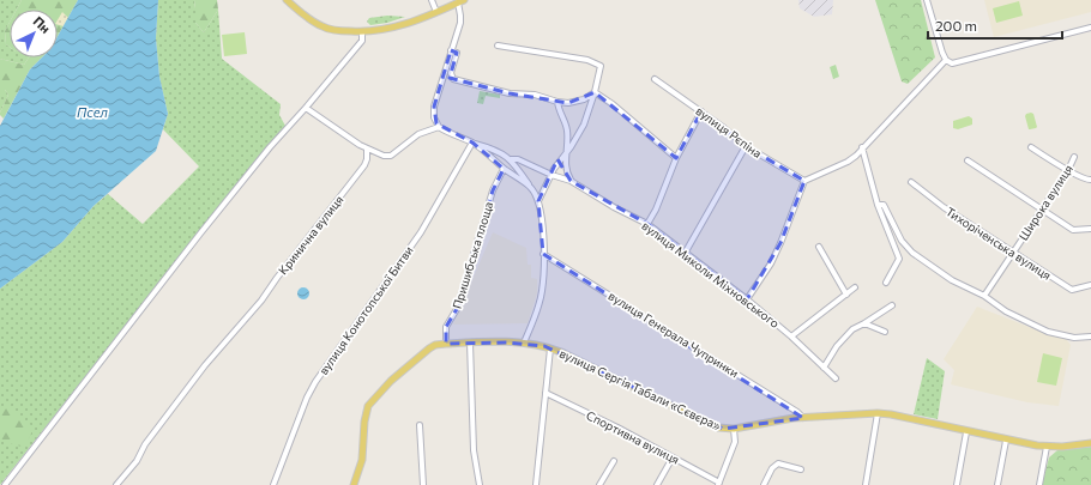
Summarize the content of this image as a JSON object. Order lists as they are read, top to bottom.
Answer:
{
  "streets": {
    "main road": ["вулиця Сергія Табали «Сєвєра»"],
    "street": [
      "вулиця Рєпіна",
      "Широка вулиця",
      "Кринична вулиця",
      "Тихоріченська вулиця",
      "Пришибська площа",
      "вулиця Миколи Міхновського",
      "вулиця Конотопської Битви",
      "вулиця Генерала Чупринки",
      "Спортивна вулиця"
    ]
  },
  "crossings": [
    ["Широка вулиця", "Тихоріченська вулиця"],
    ["Пришибська площа", "вулиця Сергія Табали «Сєвєра»"],
    ["вулиця Миколи Міхновського", "вулиця Конотопської Битви"],
    ["вулиця Генерала Чупринки", "вулиця Сергія Табали «Сєвєра»"]
  ],
  "water": ["Псел"],
  "scale_bar": "200 m",
  "north": "top right"
}
